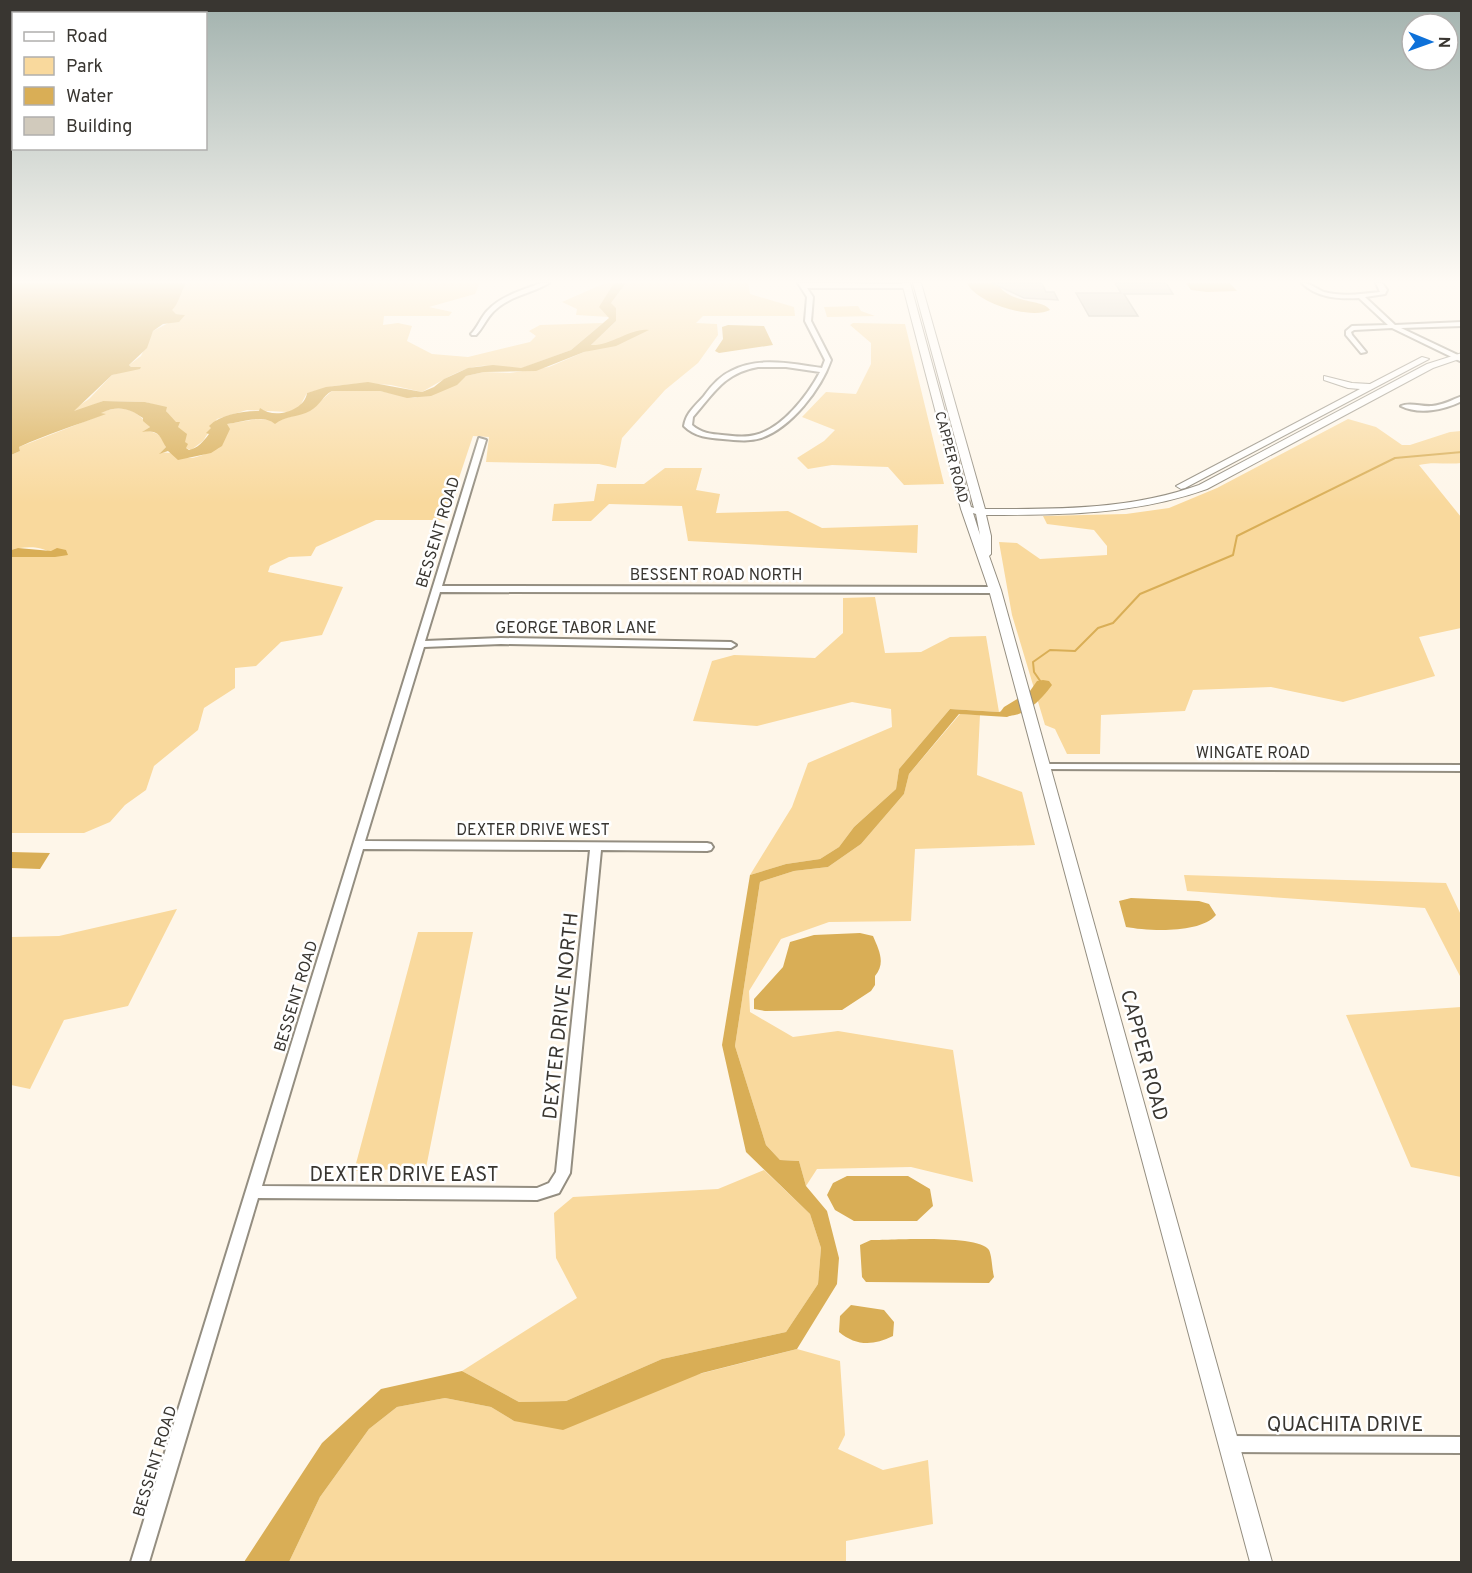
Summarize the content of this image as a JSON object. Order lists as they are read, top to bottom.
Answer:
{
  "streets": {
    "street": [
      "CAPPER ROAD",
      "BESSENT ROAD",
      "BESSENT ROAD NORTH",
      "GEORGE TABOR LANE",
      "WINGATE ROAD",
      "DEXTER DRIVE WEST",
      "DEXTER DRIVE NORTH",
      "DEXTER DRIVE EAST",
      "QUACHITA DRIVE"
    ]
  },
  "crossings": [
    ["CAPPER ROAD", "BESSENT ROAD NORTH"],
    ["CAPPER ROAD", "WINGATE ROAD"],
    ["CAPPER ROAD", "QUACHITA DRIVE"],
    ["BESSENT ROAD", "BESSENT ROAD NORTH"],
    ["BESSENT ROAD", "GEORGE TABOR LANE"],
    ["BESSENT ROAD", "DEXTER DRIVE WEST"],
    ["BESSENT ROAD", "DEXTER DRIVE EAST"],
    ["DEXTER DRIVE WEST", "DEXTER DRIVE NORTH"],
    ["DEXTER DRIVE NORTH", "DEXTER DRIVE EAST"]
  ],
  "legend": [
    "Road",
    "Park",
    "Water",
    "Building"
  ],
  "north": "right"
}
